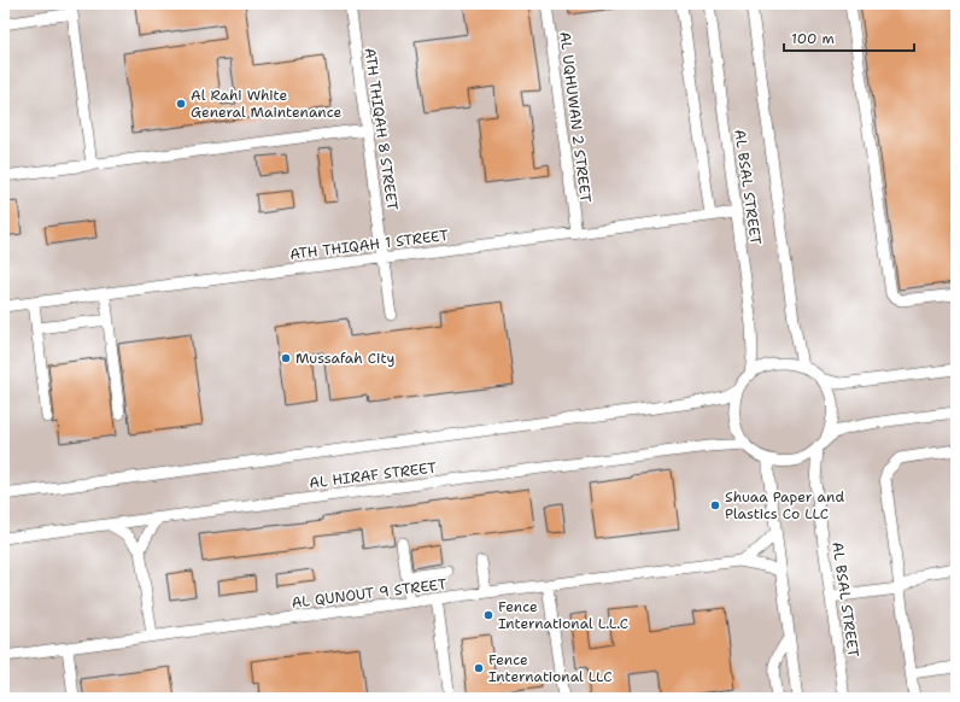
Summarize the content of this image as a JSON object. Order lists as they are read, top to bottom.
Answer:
{
  "streets": {
    "street": [
      "AL UQHUWAN 2 STREET",
      "ATH THIQAH 8 STREET",
      "AL BSAL STREET",
      "ATH THIQAH 1 STREET",
      "AL HIRAF STREET",
      "AL QUNOUT 9 STREET"
    ]
  },
  "crossings": [
    ["AL UQHUWAN 2 STREET", "ATH THIQAH 1 STREET"],
    ["ATH THIQAH 8 STREET", "ATH THIQAH 1 STREET"],
    ["AL BSAL STREET", "ATH THIQAH 1 STREET"],
    ["AL BSAL STREET", "AL HIRAF STREET"]
  ],
  "places": [
    "Al Rahi White General Maintenance",
    "Mussafah City",
    "Shuaa Paper and Plastics Co LLC",
    "Fence International L.L.C",
    "Fence International LLC"
  ],
  "scale_bar": "100 m"
}
